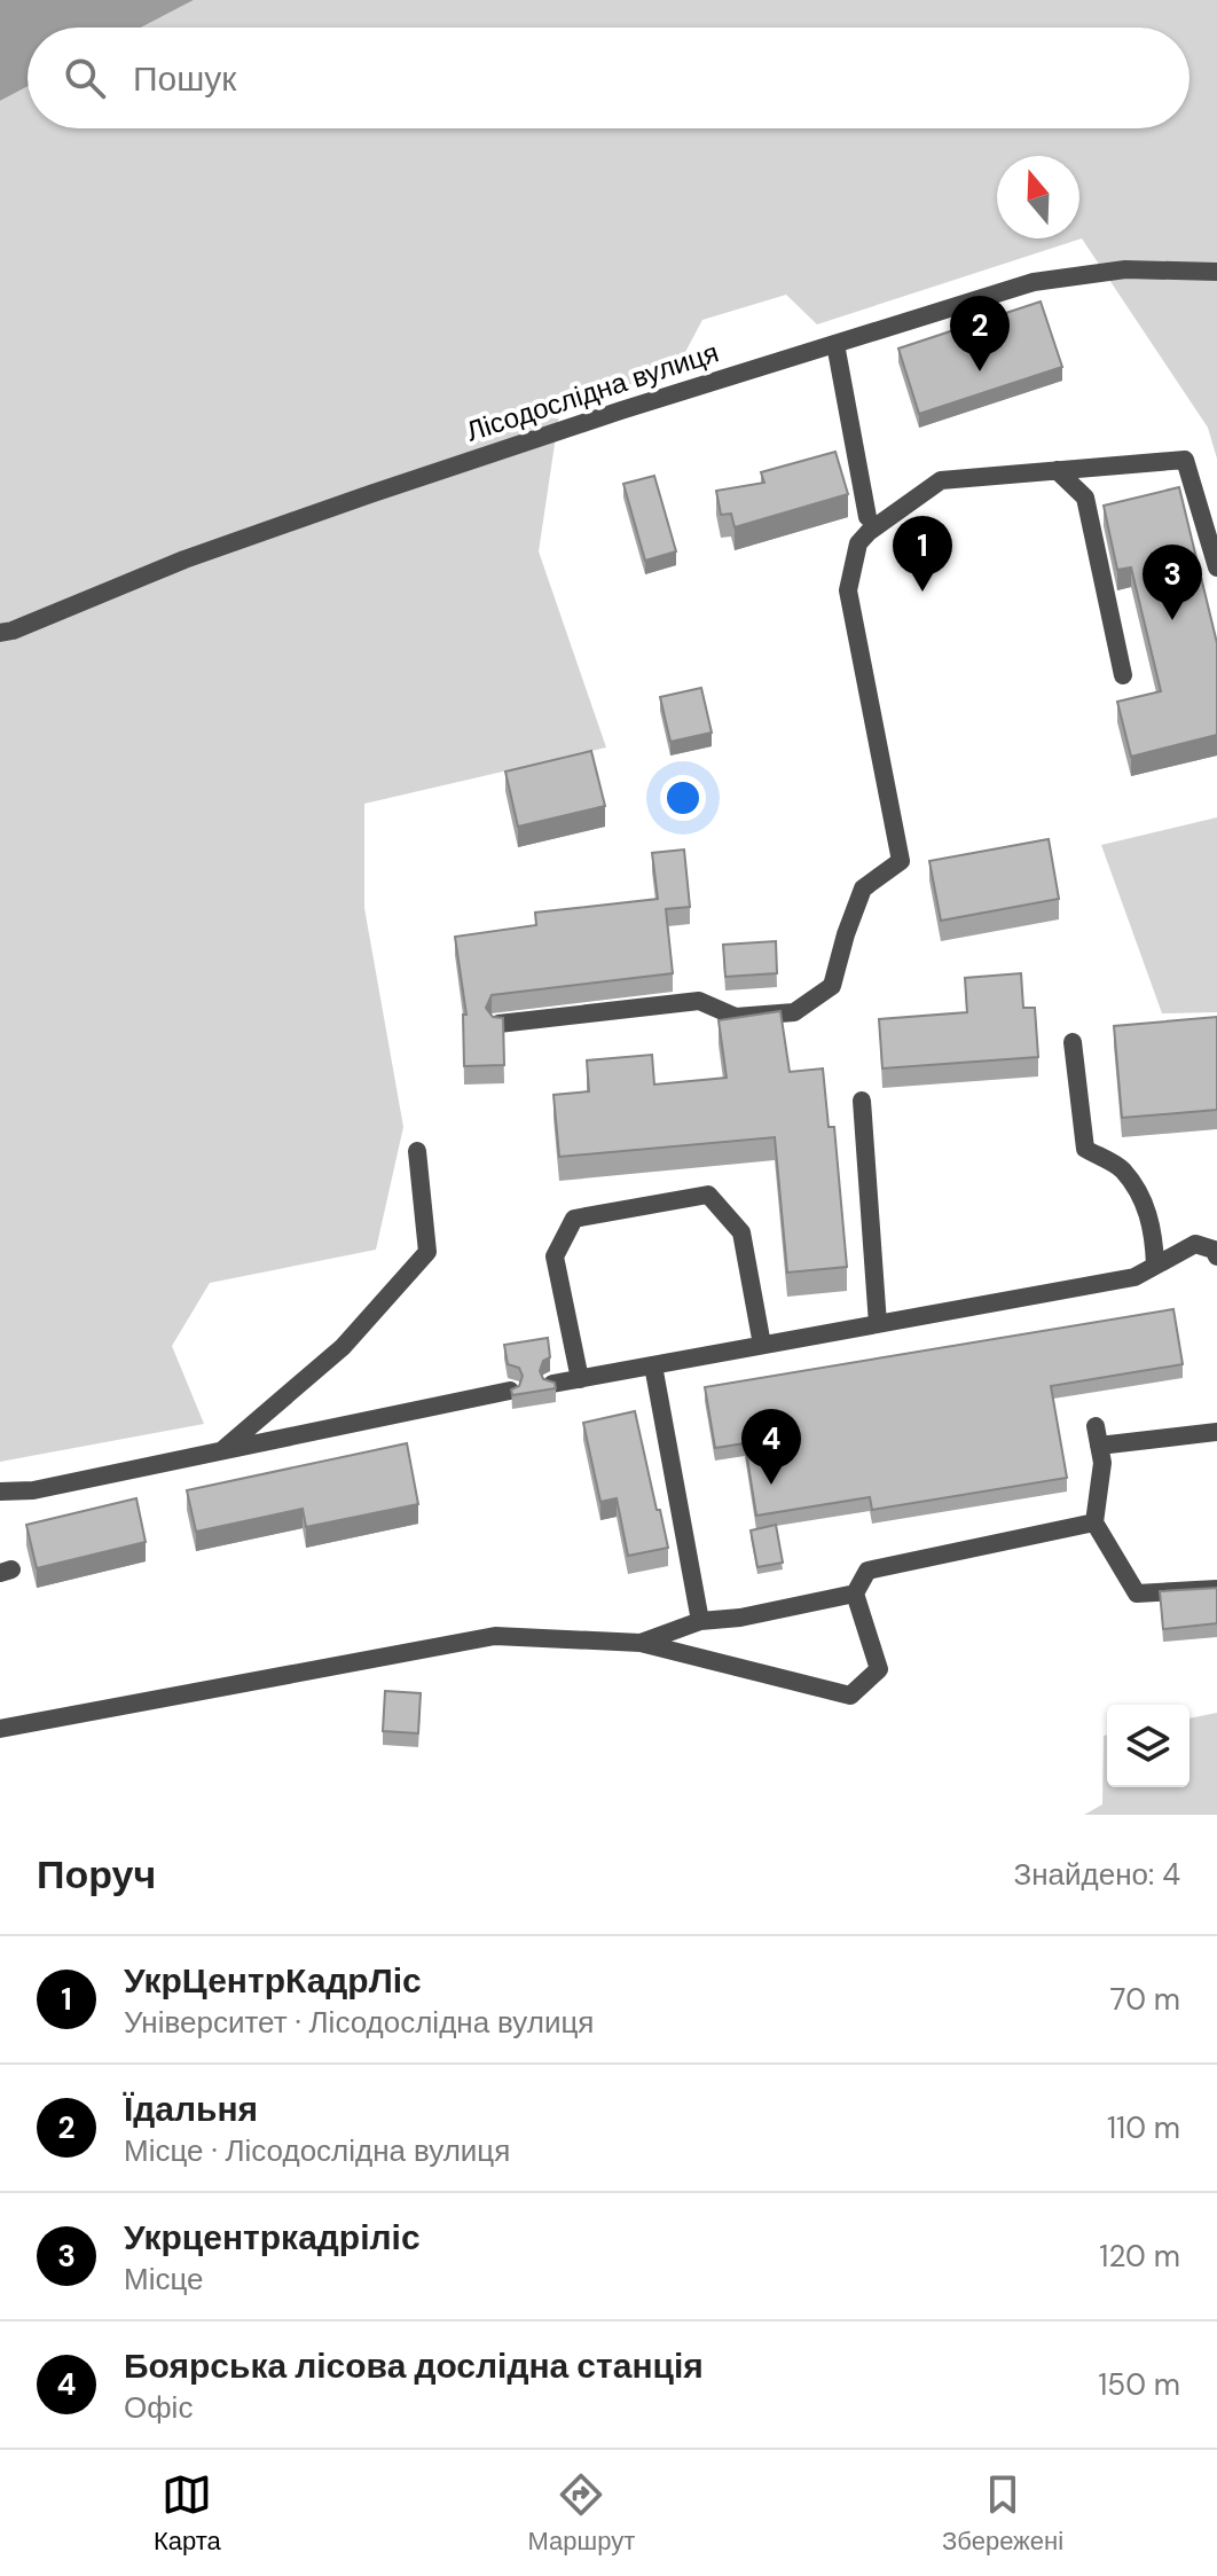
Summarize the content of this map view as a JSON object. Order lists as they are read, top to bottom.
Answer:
{
  "streets": {
    "street": ["Лісодослідна вулиця"]
  },
  "north": "top",
  "page": {
    "search": "Пошук",
    "pins": [
      "2",
      "1",
      "3",
      "4"
    ],
    "heading": ["Поруч", "Знайдено: 4"],
    "list": [
      {
        "mark": "1",
        "name": "УкрЦентрКадрЛіс",
        "note": "Університет · Лісодослідна вулиця",
        "value": "70 m"
      },
      {
        "mark": "2",
        "name": "Їдальня",
        "note": "Місце · Лісодослідна вулиця",
        "value": "110 m"
      },
      {
        "mark": "3",
        "name": "Укрцентркадріліс",
        "note": "Місце",
        "value": "120 m"
      },
      {
        "mark": "4",
        "name": "Боярська лісова дослідна станція",
        "note": "Офіс",
        "value": "150 m"
      }
    ],
    "nav": ["Карта", "Маршрут", "Збережені"]
  }
}
